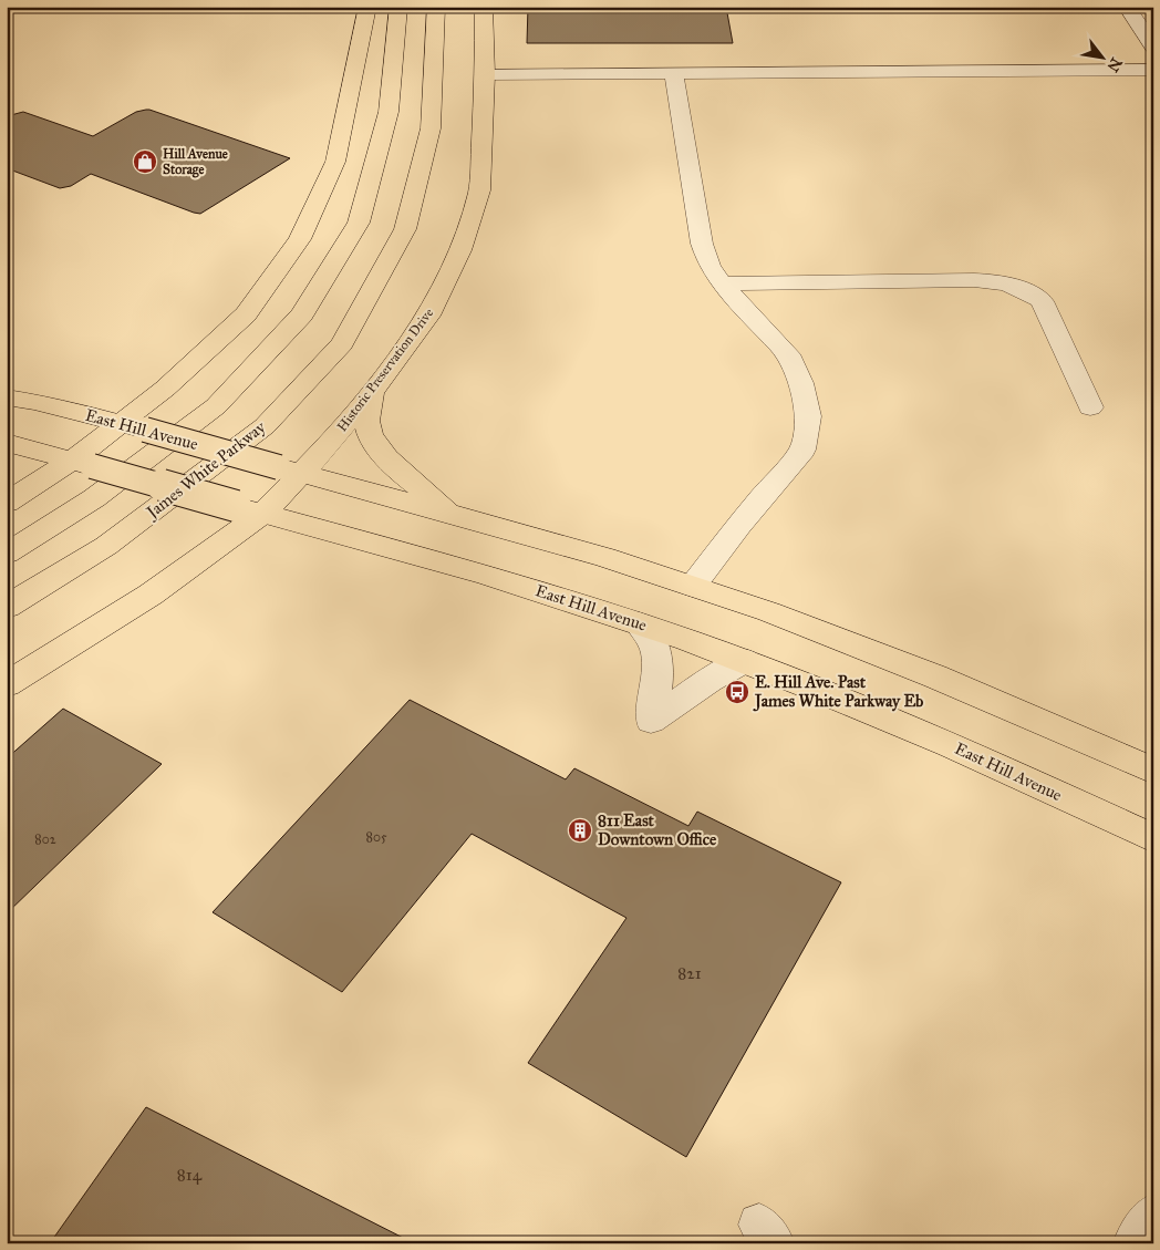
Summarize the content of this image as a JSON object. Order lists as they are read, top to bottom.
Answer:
{
  "streets": {
    "main road": ["Historic Preservation Drive", "East Hill Avenue", "James White Parkway"]
  },
  "crossings": [
    ["Historic Preservation Drive", "East Hill Avenue"]
  ],
  "places": {
    "shop": ["Hill Avenue Storage"],
    "bus stop": ["E. Hill Ave. Past James White Parkway Eb"],
    "building": ["811 East Downtown Office"]
  },
  "house_numbers": [
    "805",
    "802",
    "821",
    "814"
  ],
  "north": "bottom right"
}
